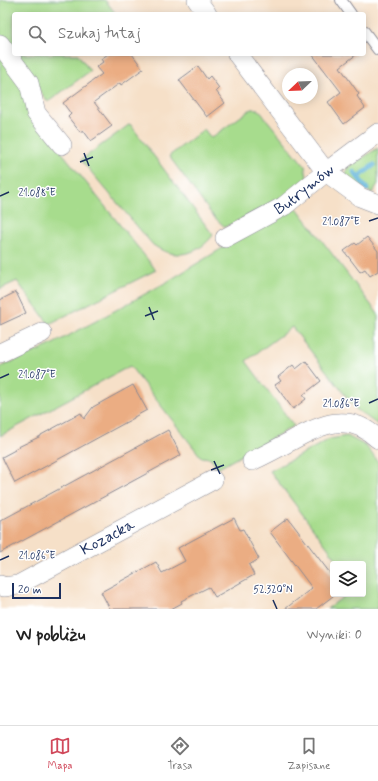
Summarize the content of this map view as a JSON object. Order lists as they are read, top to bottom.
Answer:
{
  "streets": {
    "street": ["Butrymów", "Kozacka"]
  },
  "scale_bar": "20 m",
  "north": "bottom left",
  "page": {
    "search": "Szukaj tutaj",
    "scale": "20 m",
    "heading": ["W pobliżu", "Wyniki: 0"],
    "nav": ["Mapa", "Trasa", "Zapisane"]
  },
  "coordinates": [
    "21.088°E",
    "21.087°E",
    "21.086°E",
    "52.320°N"
  ]
}
